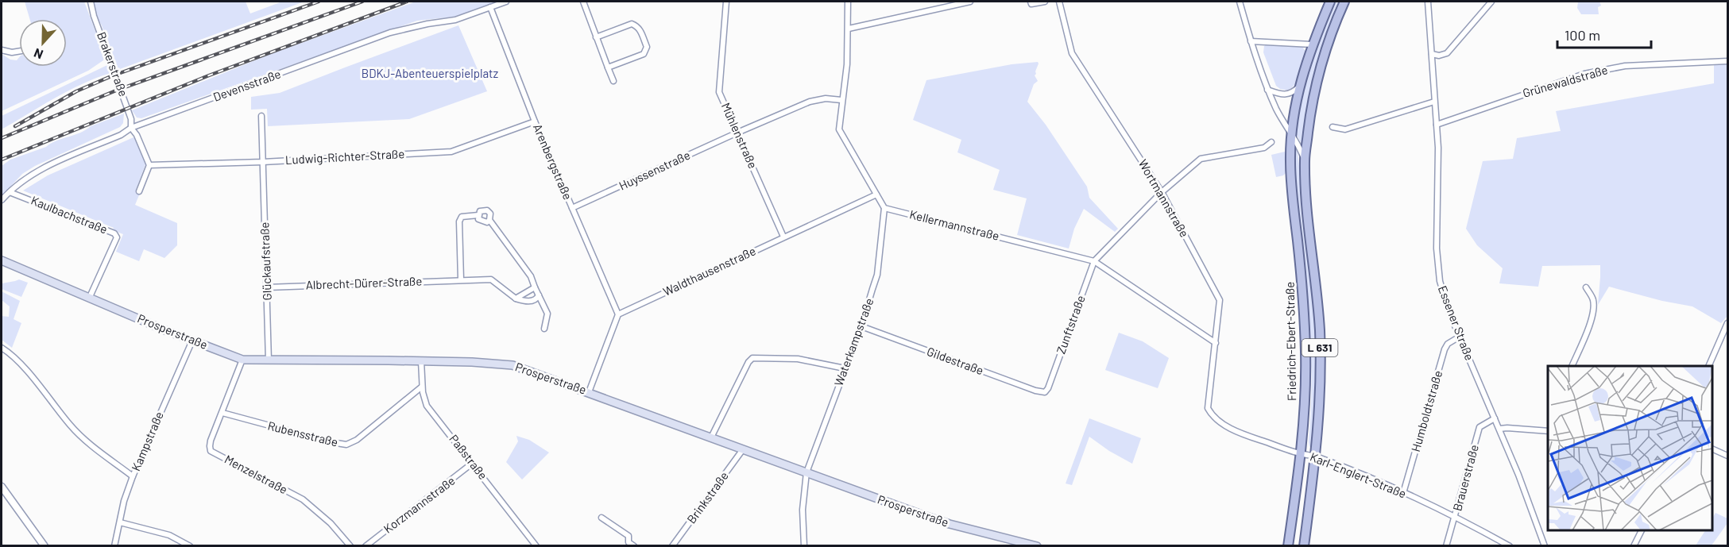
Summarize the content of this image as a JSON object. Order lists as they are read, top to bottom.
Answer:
{
  "streets": {
    "main road": ["Prosperstraße", "Friedrich-Ebert-Straße", "L 631"],
    "street": [
      "Brakerstraße",
      "Grünewaldstraße",
      "Devensstraße",
      "Mühlenstraße",
      "Ludwig-Richter-Straße",
      "Arenbergstraße",
      "Huyssenstraße",
      "Wortmannstraße",
      "Kaulbachstraße",
      "Kellermannstraße",
      "Glückaufstraße",
      "Waldthausenstraße",
      "Albrecht-Dürer-Straße",
      "Essener Straße",
      "Zunftstraße",
      "Waterkampstraße",
      "Gildestraße",
      "Humboldtstraße",
      "Rubensstraße",
      "Kampstraße",
      "Paßstraße",
      "Menzelstraße",
      "Karl-Englert-Straße",
      "Brauerstraße",
      "Brinkstraße",
      "Korzmannstraße"
    ]
  },
  "crossings": [
    ["Brakerstraße", "Devensstraße"],
    ["Grünewaldstraße", "Essener Straße"],
    ["Devensstraße", "Arenbergstraße"],
    ["Devensstraße", "Kaulbachstraße"],
    ["Mühlenstraße", "Huyssenstraße"],
    ["Mühlenstraße", "Waldthausenstraße"],
    ["Ludwig-Richter-Straße", "Arenbergstraße"],
    ["Ludwig-Richter-Straße", "Glückaufstraße"],
    ["Arenbergstraße", "Huyssenstraße"],
    ["Arenbergstraße", "Waldthausenstraße"],
    ["Wortmannstraße", "Kellermannstraße"],
    ["Wortmannstraße", "Karl-Englert-Straße"],
    ["Kaulbachstraße", "Prosperstraße"],
    ["Kellermannstraße", "Zunftstraße"],
    ["Kellermannstraße", "Waterkampstraße"],
    ["Glückaufstraße", "Albrecht-Dürer-Straße"],
    ["Glückaufstraße", "Prosperstraße"],
    ["Essener Straße", "Humboldtstraße"],
    ["Essener Straße", "Brauerstraße"],
    ["Zunftstraße", "Gildestraße"],
    ["Prosperstraße", "Waterkampstraße"],
    ["Prosperstraße", "Kampstraße"],
    ["Prosperstraße", "Paßstraße"],
    ["Prosperstraße", "Menzelstraße"],
    ["Prosperstraße", "Brinkstraße"],
    ["Friedrich-Ebert-Straße", "L 631"],
    ["Friedrich-Ebert-Straße", "Karl-Englert-Straße"],
    ["Waterkampstraße", "Gildestraße"],
    ["Humboldtstraße", "Karl-Englert-Straße"],
    ["Rubensstraße", "Paßstraße"],
    ["Rubensstraße", "Menzelstraße"],
    ["Paßstraße", "Korzmannstraße"],
    ["Karl-Englert-Straße", "Brauerstraße"]
  ],
  "parks": ["BDKJ-Abenteuerspielplatz"],
  "scale_bar": "100 m",
  "north": "bottom"
}
